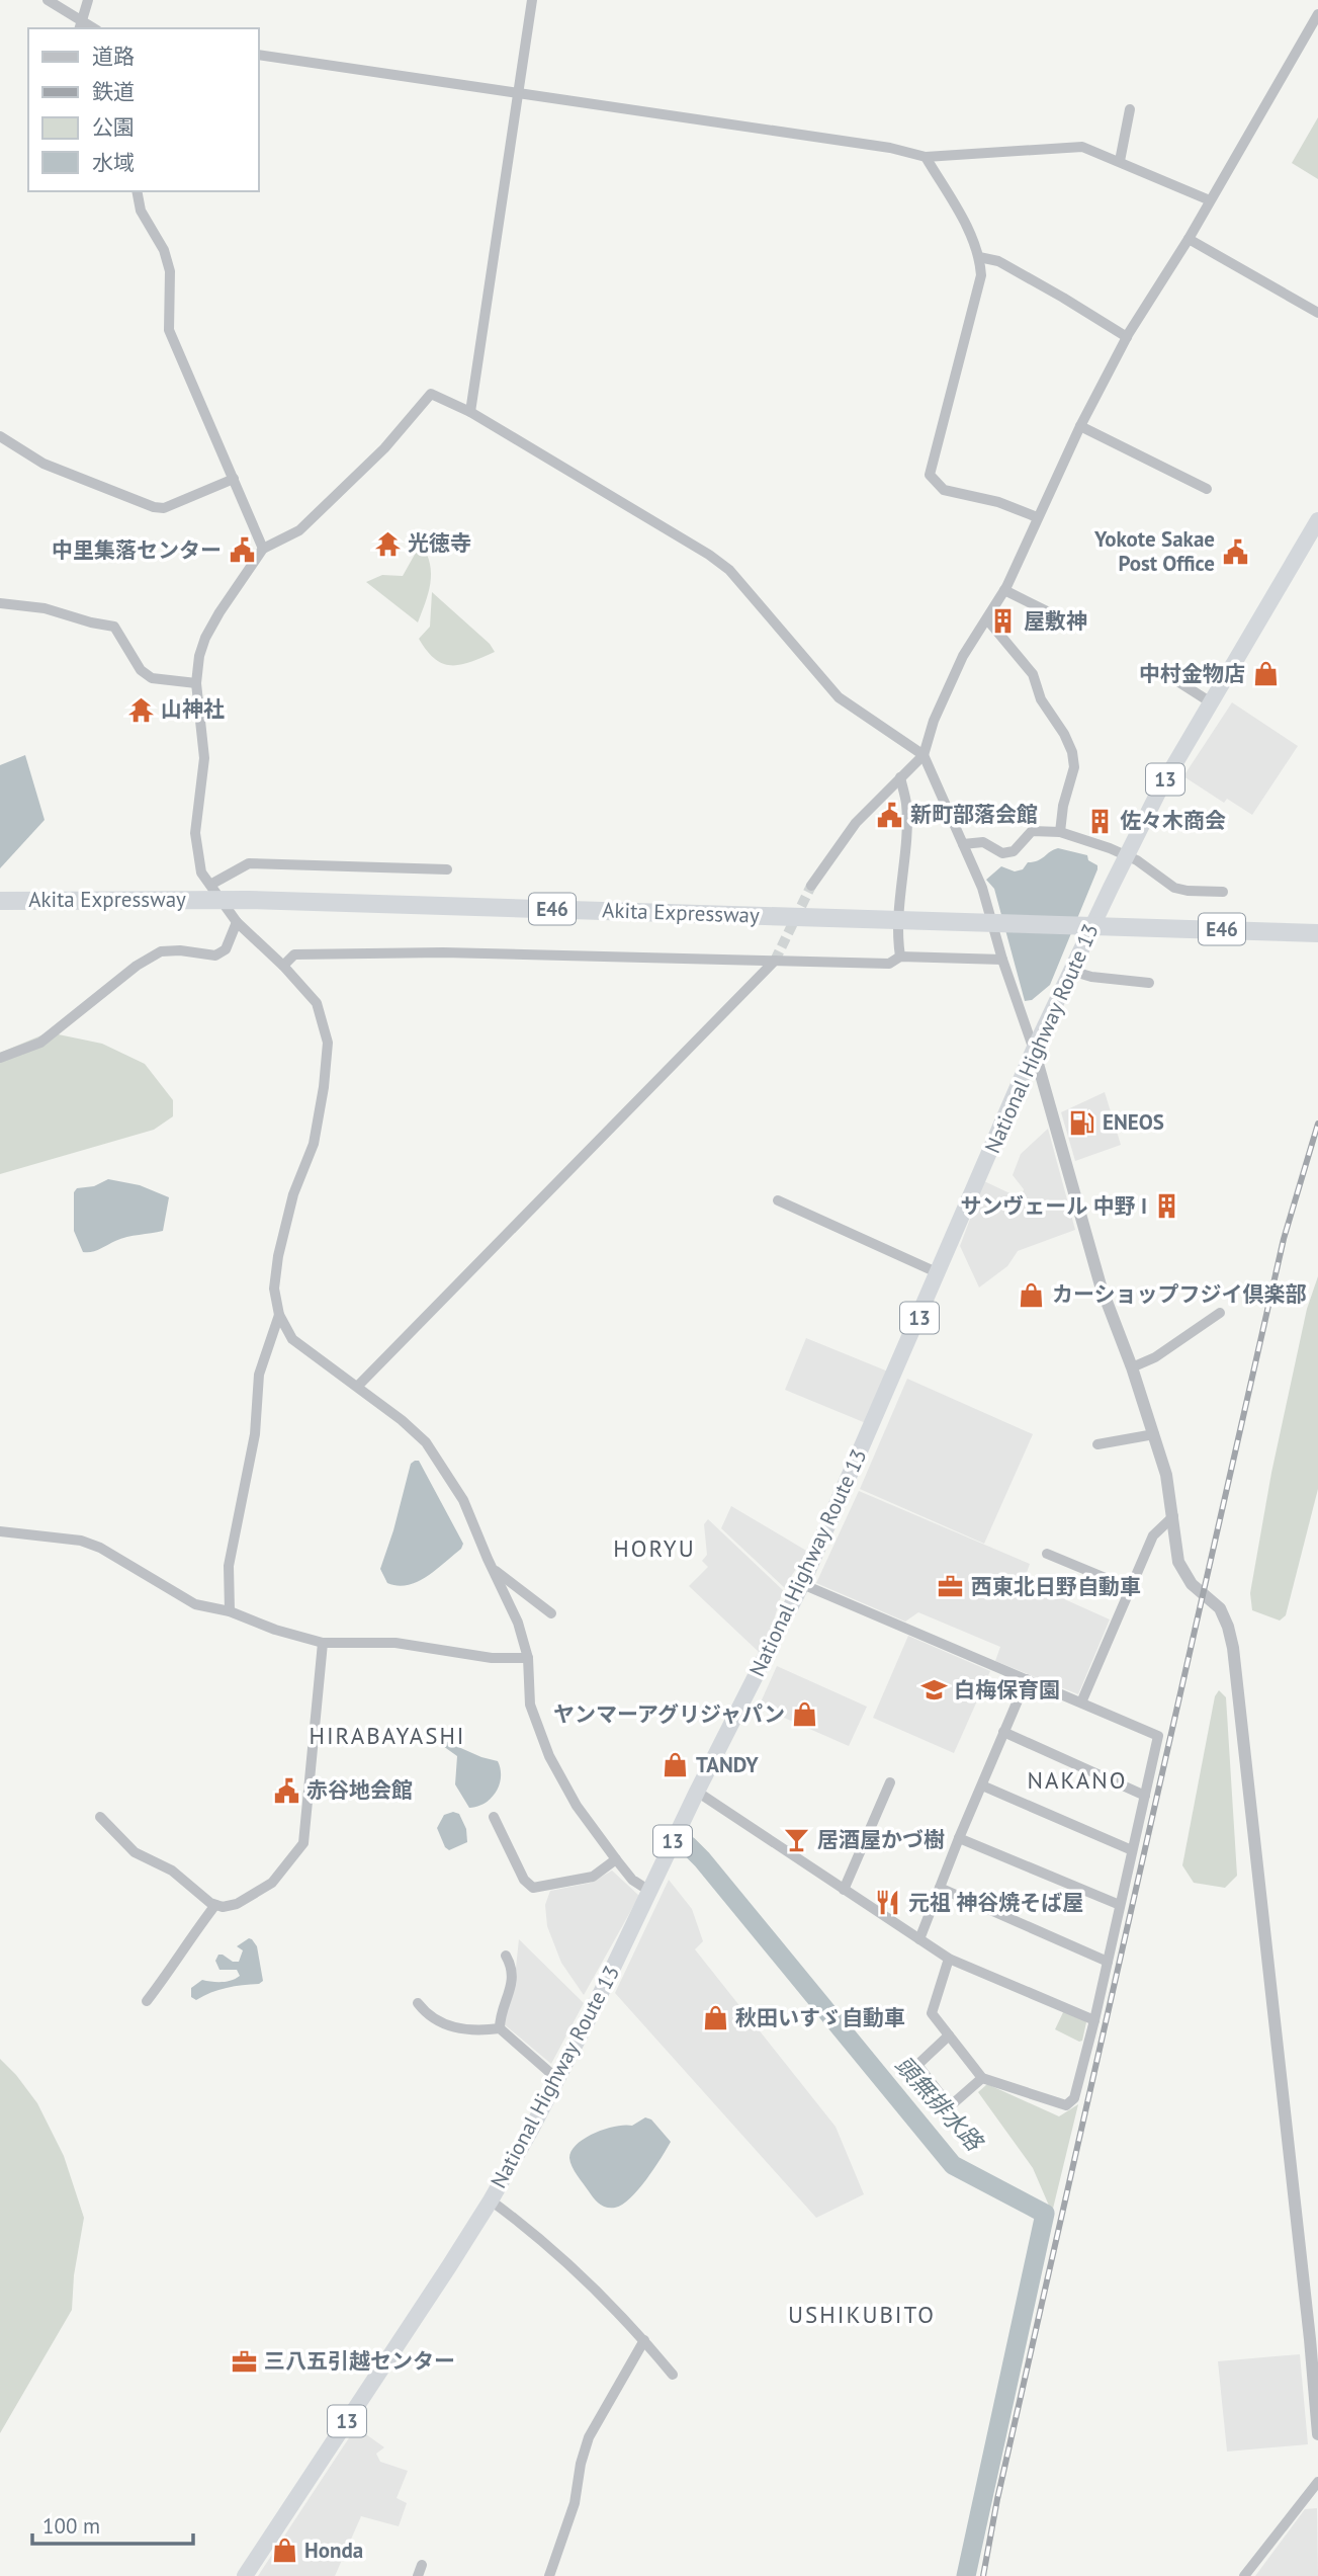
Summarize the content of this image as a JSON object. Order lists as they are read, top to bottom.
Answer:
{
  "streets": {
    "highway": [
      "13",
      "Akita Expressway",
      "E46",
      "National Highway Route 13"
    ]
  },
  "districts": [
    "HORYU",
    "HIRABAYASHI",
    "NAKANO",
    "USHIKUBITO"
  ],
  "water": ["頭無排水路"],
  "places": {
    "temple": ["光徳寺", "山神社"],
    "public building": [
      "中里集落センター",
      "Yokote Sakae Post Office",
      "新町部落会館",
      "赤谷地会館"
    ],
    "building": ["屋敷神", "佐々木商会", "サンヴェール 中野 I"],
    "shop": [
      "中村金物店",
      "カーショップフジイ倶楽部",
      "ヤンマーアグリジャパン",
      "TANDY",
      "秋田いすゞ自動車",
      "Honda"
    ],
    "fuel station": ["ENEOS"],
    "office": ["西東北日野自動車", "三八五引越センター"],
    "school or university": ["白梅保育園"],
    "bar": ["居酒屋かづ樹"],
    "restaurant": ["元祖 神谷焼そば屋"]
  },
  "legend": [
    "道路",
    "鉄道",
    "公園",
    "水域"
  ],
  "scale_bar": "100 m"
}
